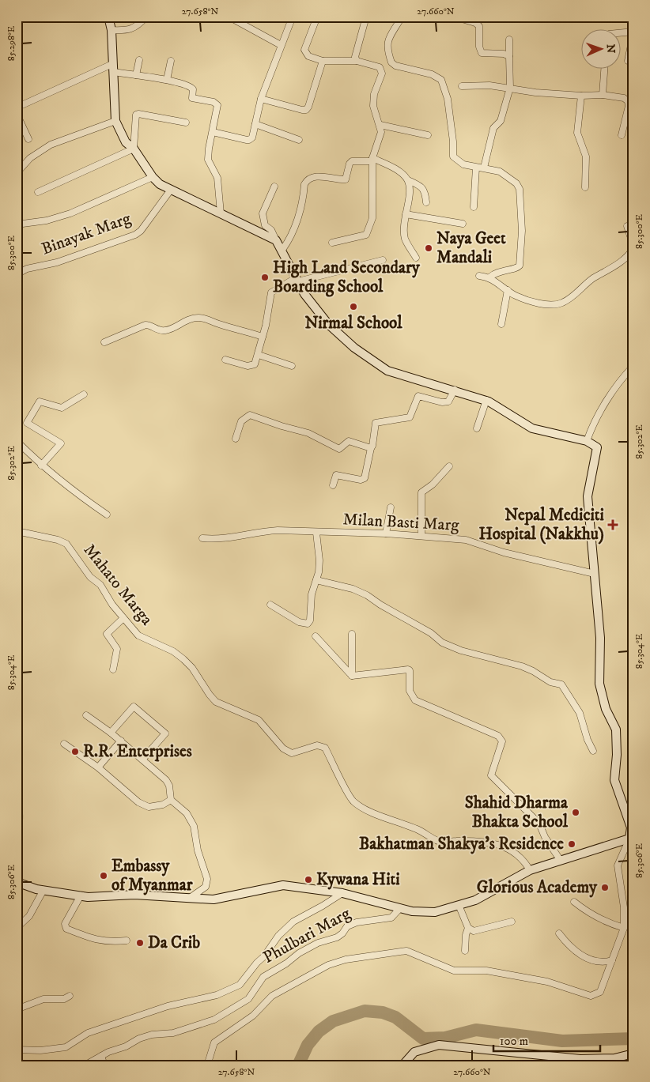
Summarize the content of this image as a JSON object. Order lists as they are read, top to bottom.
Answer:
{
  "streets": {
    "street": [
      "Binayak Marg",
      "Milan Basti Marg",
      "Mahato Marga",
      "Phulbari Marg"
    ]
  },
  "places": {
    "other": [
      "Naya Geet Mandali",
      "High Land Secondary Boarding School",
      "Nirmal School",
      "R.R. Enterprises",
      "Shahid Dharma Bhakta School",
      "Bakhatman Shakya's Residence",
      "Embassy of Myanmar",
      "Kywana Hiti",
      "Glorious Academy",
      "Da Crib"
    ],
    "health": ["Nepal Mediciti Hospital (Nakkhu)"]
  },
  "scale_bar": "100 m",
  "north": "right",
  "coordinates": [
    "27.658°N",
    "27.660°N",
    "85.298°E",
    "85.300°E",
    "85.302°E",
    "85.304°E",
    "85.306°E"
  ]
}
